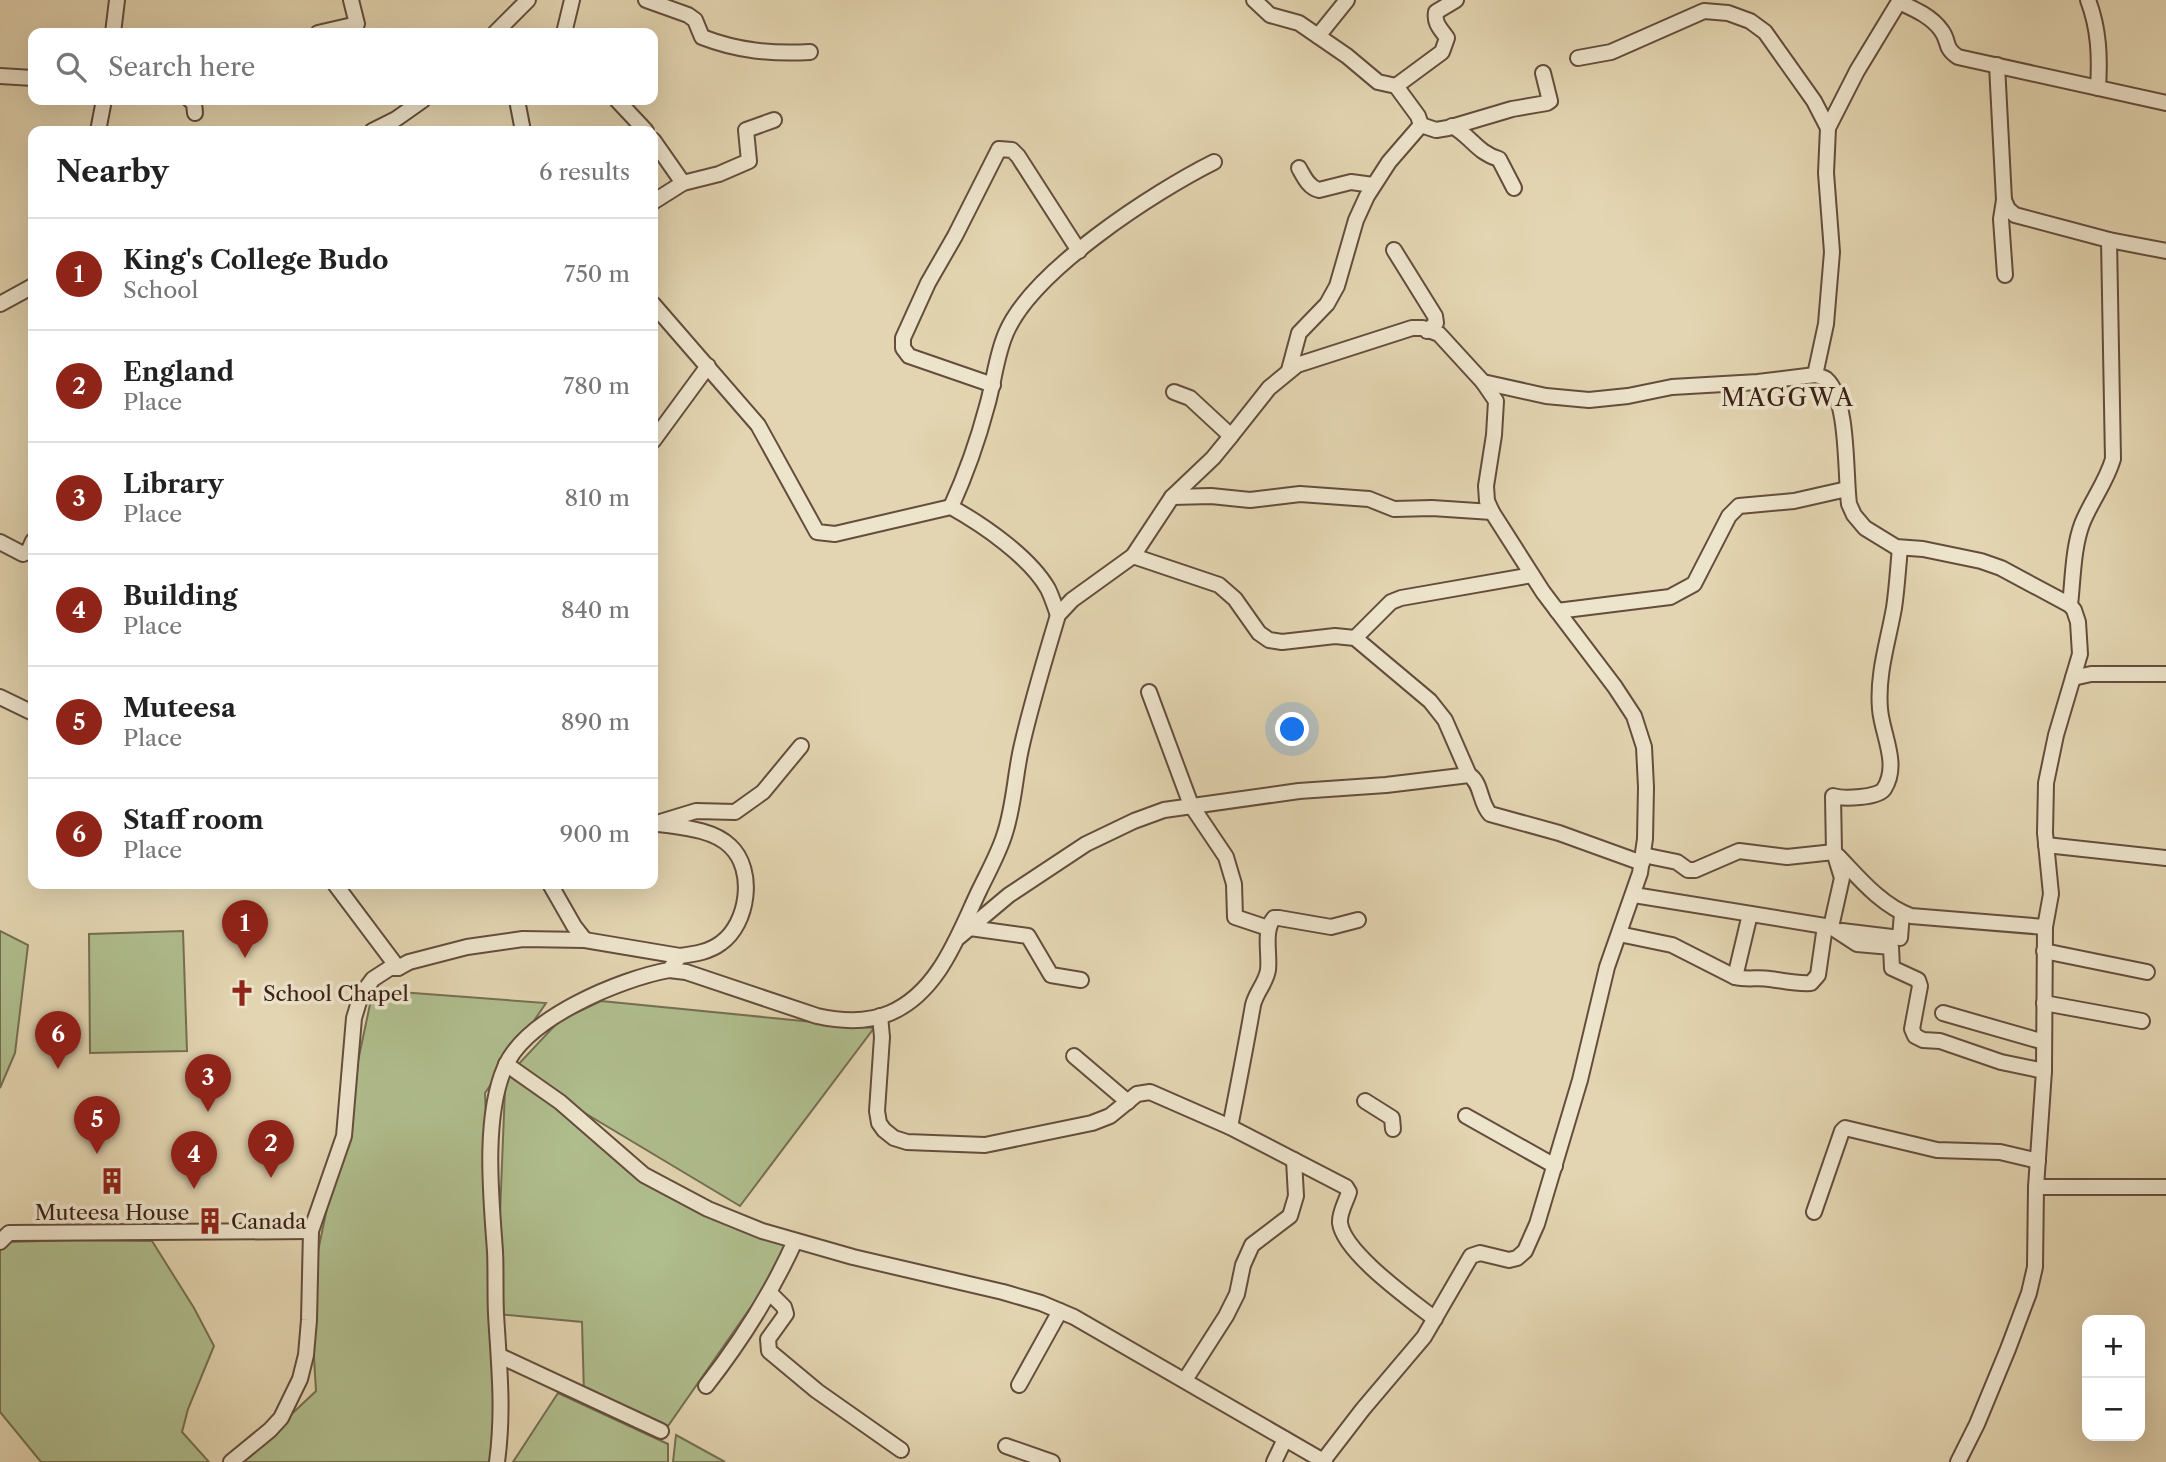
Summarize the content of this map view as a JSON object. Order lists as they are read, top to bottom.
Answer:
{
  "districts": ["MAGGWA"],
  "places": {
    "church": ["School Chapel"],
    "building": ["Muteesa House", "Canada"]
  },
  "page": {
    "search": "Search here",
    "heading": ["Nearby", "6 results"],
    "list": [
      {
        "mark": "1",
        "name": "King's College Budo",
        "note": "School",
        "value": "750 m"
      },
      {
        "mark": "2",
        "name": "England",
        "note": "Place",
        "value": "780 m"
      },
      {
        "mark": "3",
        "name": "Library",
        "note": "Place",
        "value": "810 m"
      },
      {
        "mark": "4",
        "name": "Building",
        "note": "Place",
        "value": "840 m"
      },
      {
        "mark": "5",
        "name": "Muteesa",
        "note": "Place",
        "value": "890 m"
      },
      {
        "mark": "6",
        "name": "Staff room",
        "note": "Place",
        "value": "900 m"
      }
    ],
    "pins": [
      "1",
      "6",
      "3",
      "5",
      "2",
      "4"
    ],
    "map_buttons": ["+", "−"]
  }
}
